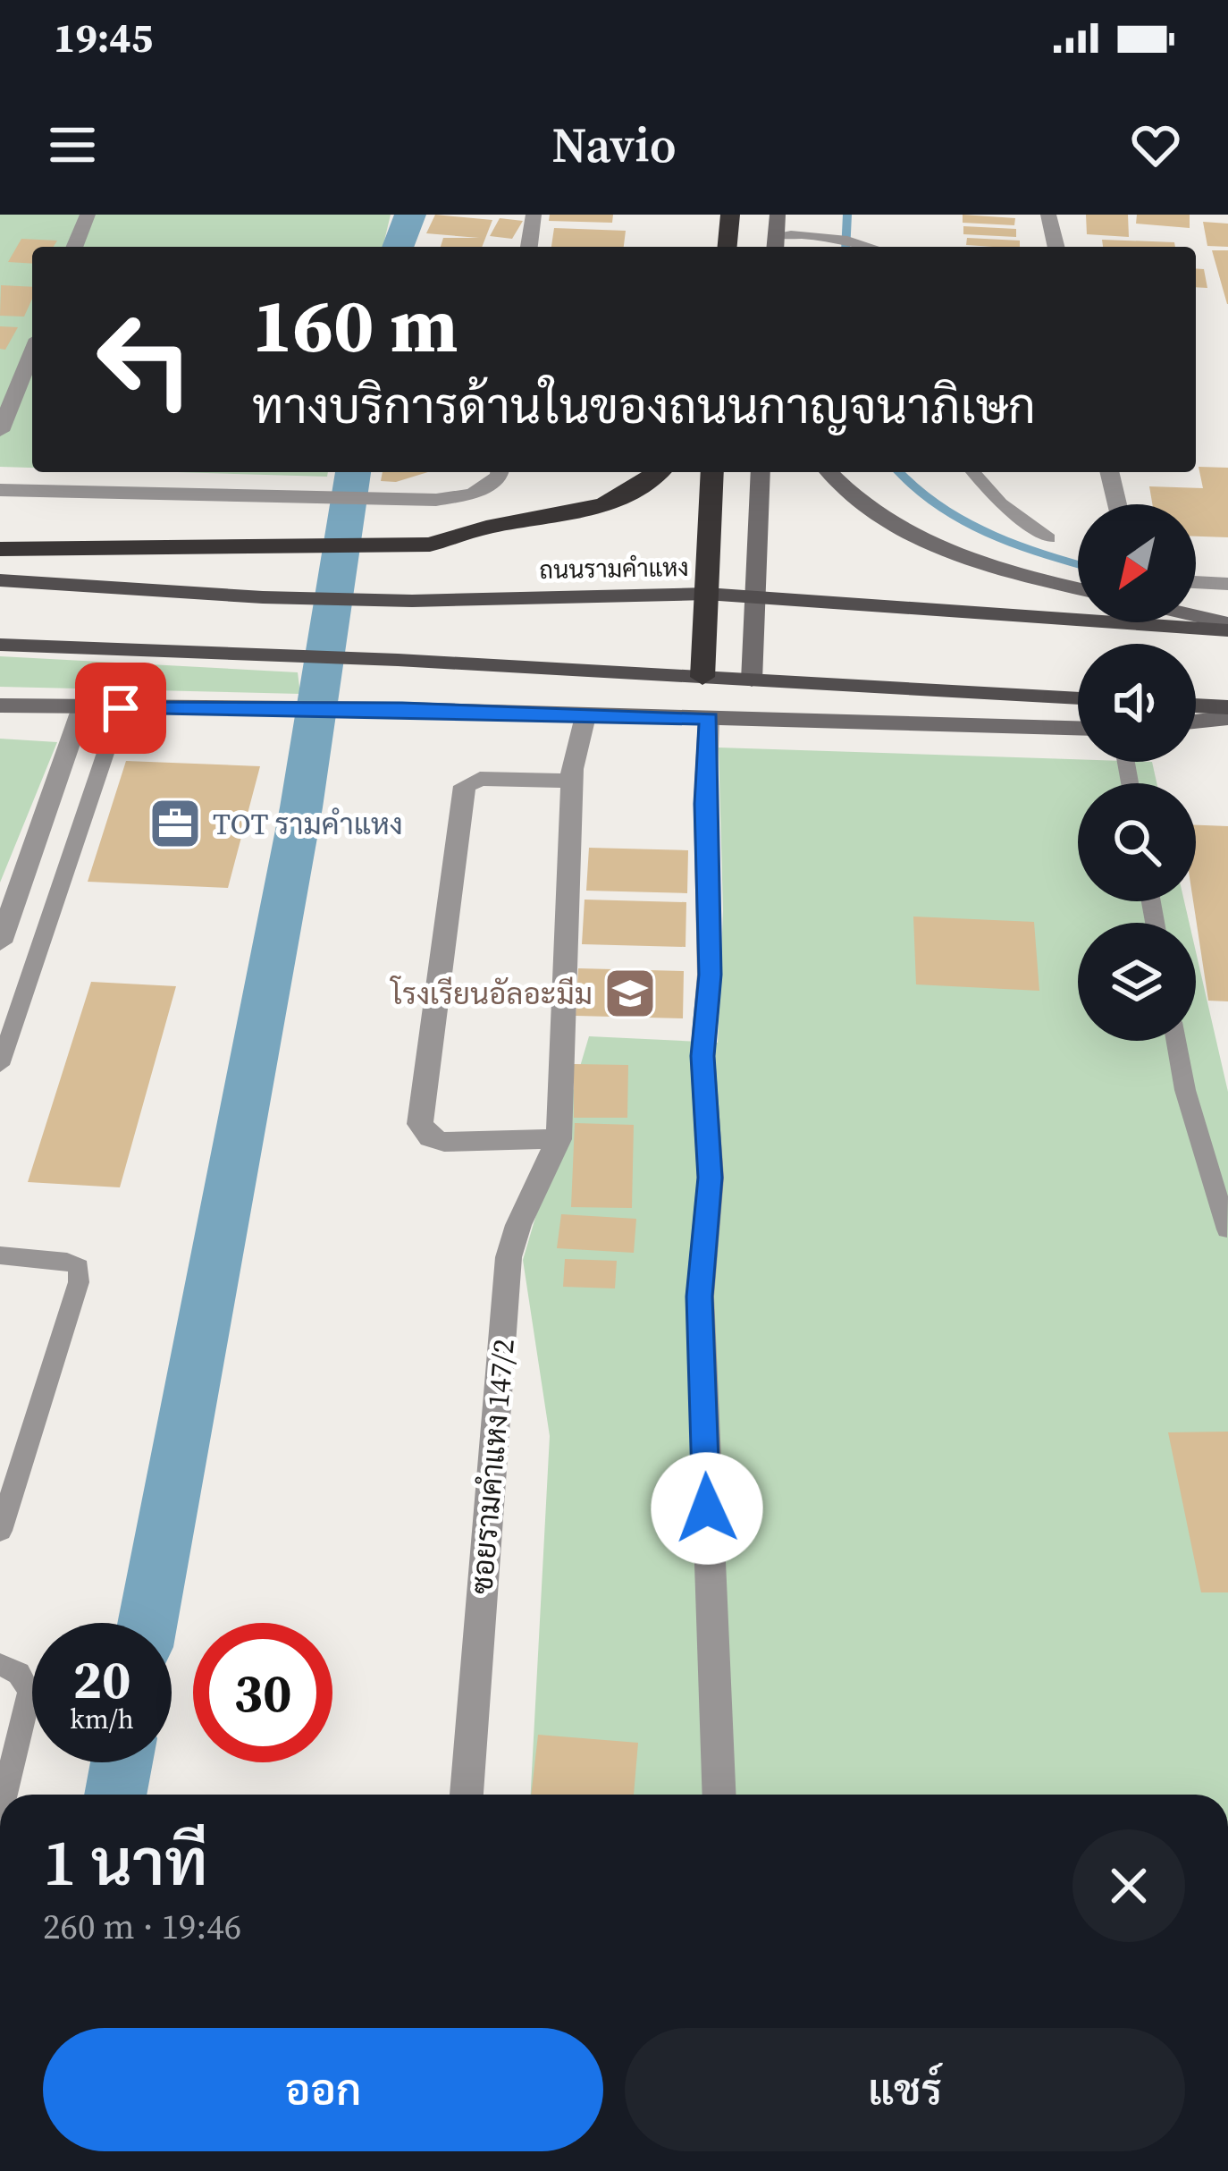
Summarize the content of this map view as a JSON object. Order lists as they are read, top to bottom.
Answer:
{
  "streets": {
    "main road": ["ถนนรามคำแหง"],
    "street": ["ซอยรามคำแหง 147/2"]
  },
  "places": {
    "office": ["TOT รามคำแหง"],
    "school or university": ["โรงเรียนอัลอะมีม"]
  },
  "north": "bottom left",
  "page": {
    "status": "19:45",
    "header": "Navio",
    "turn": ["160 m", "ทางบริการด้านในของถนนกาญจนาภิเษก"],
    "speed": "20 km/h",
    "limit": "30",
    "heading": ["1 นาที", "260 m · 19:46"],
    "buttons": ["ออก", "แชร์"]
  }
}
